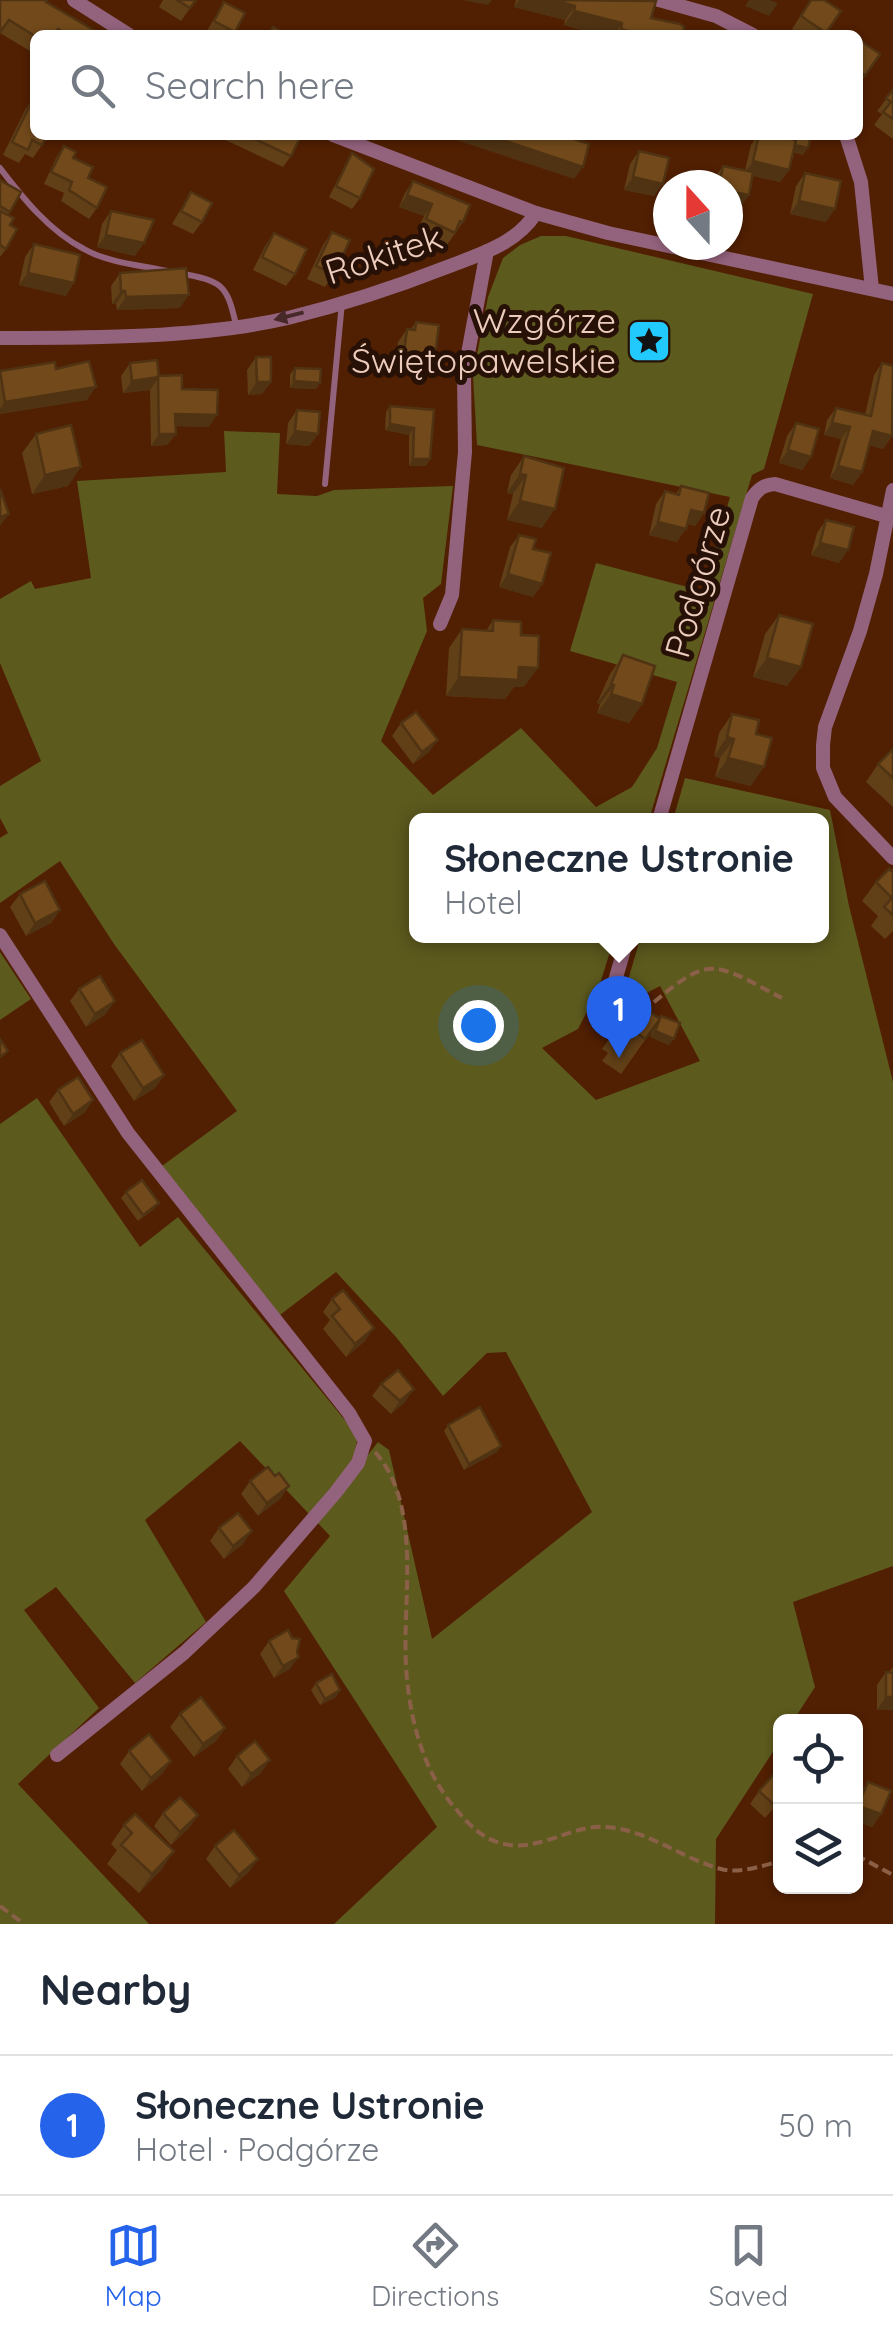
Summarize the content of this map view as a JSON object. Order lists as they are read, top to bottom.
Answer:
{
  "streets": {
    "street": ["Rokitek", "Podgórze"]
  },
  "places": {
    "place": ["Wzgórze Świętopawelskie"]
  },
  "north": "top",
  "page": {
    "search": "Search here",
    "popup": ["Słoneczne Ustronie", "Hotel"],
    "pins": "1",
    "heading": "Nearby",
    "list": [
      {
        "mark": "1",
        "name": "Słoneczne Ustronie",
        "note": "Hotel · Podgórze",
        "value": "50 m"
      }
    ],
    "nav": ["Map", "Directions", "Saved"]
  }
}
